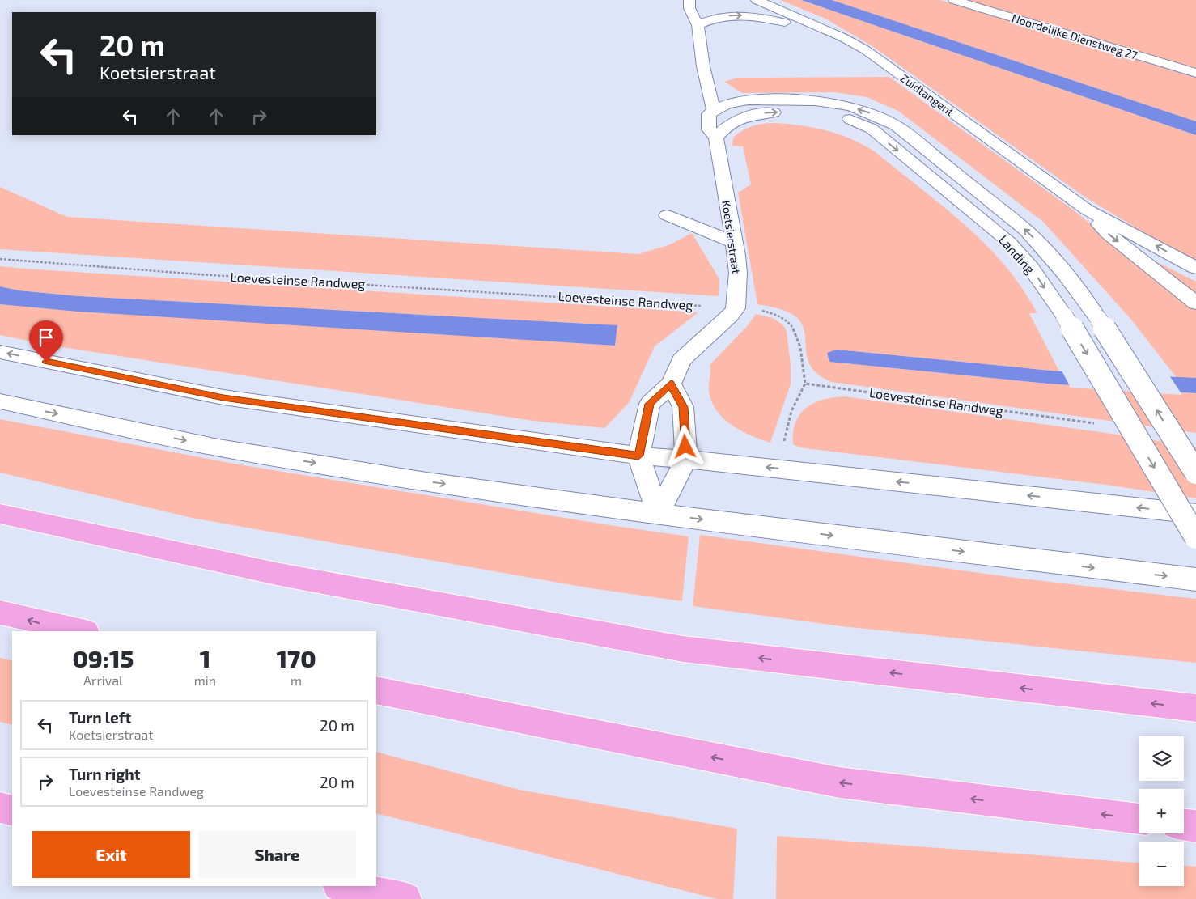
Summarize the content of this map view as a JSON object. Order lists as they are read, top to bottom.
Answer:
{
  "streets": {
    "street": [
      "Noordelijke Dienstweg 27",
      "Zuidtangent",
      "Koetsierstraat",
      "Landing"
    ],
    "path": ["Loevesteinse Randweg"]
  },
  "crossings": [
    ["Koetsierstraat", "Landing"],
    ["Koetsierstraat", "Loevesteinse Randweg"]
  ],
  "page": {
    "turn": ["20 m", "Koetsierstraat"],
    "eta": [
      "09:15",
      "Arrival",
      "1",
      "min",
      "170",
      "m"
    ],
    "list": [
      {
        "name": "Turn left",
        "note": "Koetsierstraat",
        "value": "20 m"
      },
      {
        "name": "Turn right",
        "note": "Loevesteinse Randweg",
        "value": "20 m"
      }
    ],
    "map_buttons": ["+", "−"],
    "buttons": ["Exit", "Share"]
  }
}
